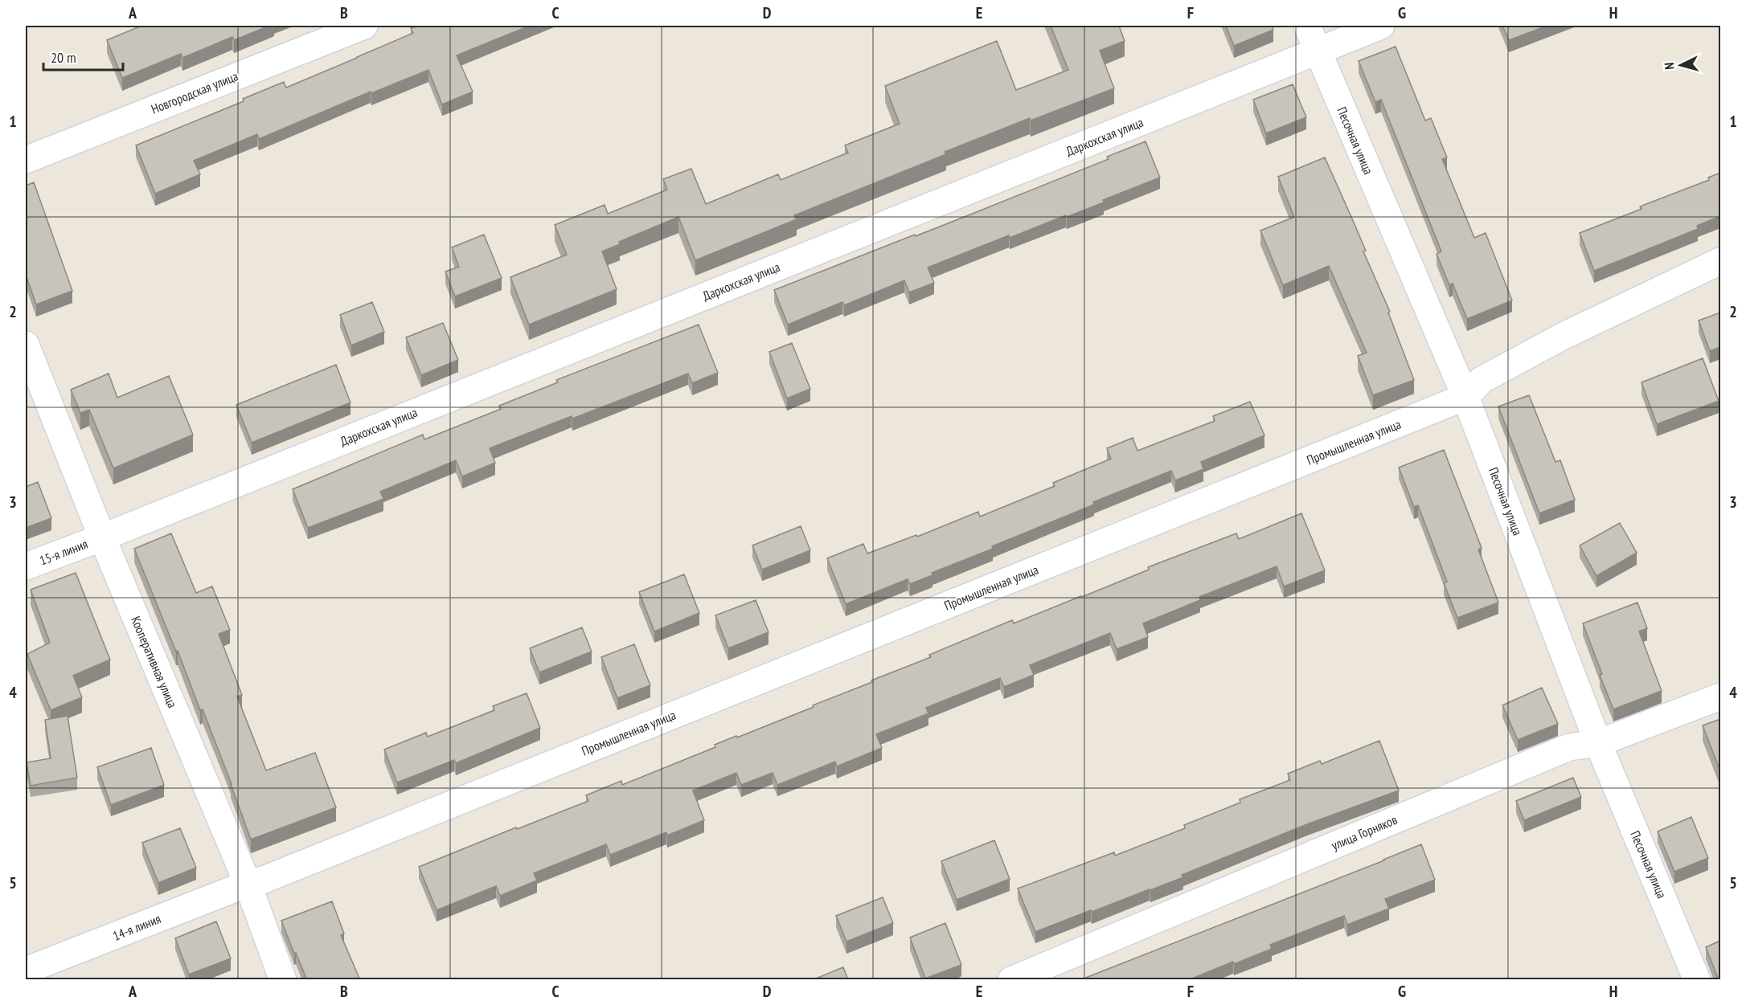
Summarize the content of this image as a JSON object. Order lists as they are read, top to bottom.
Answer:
{
  "streets": {
    "street": [
      "Новгородская улица",
      "Даркохская улица",
      "Песочная улица",
      "Промышленная улица",
      "15-я линия",
      "Кооперативная улица",
      "улица Горняков",
      "14-я линия"
    ]
  },
  "crossings": [
    ["Даркохская улица", "Песочная улица"],
    ["Даркохская улица", "15-я линия"],
    ["Даркохская улица", "Кооперативная улица"],
    ["Песочная улица", "Промышленная улица"],
    ["Песочная улица", "улица Горняков"],
    ["Промышленная улица", "Кооперативная улица"],
    ["Промышленная улица", "14-я линия"],
    ["15-я линия", "Кооперативная улица"],
    ["Кооперативная улица", "14-я линия"]
  ],
  "scale_bar": "20 m",
  "north": "left",
  "grid": {
    "columns": [
      "A",
      "B",
      "C",
      "D",
      "E",
      "F",
      "G",
      "H"
    ],
    "rows": [
      "1",
      "2",
      "3",
      "4",
      "5"
    ]
  }
}
